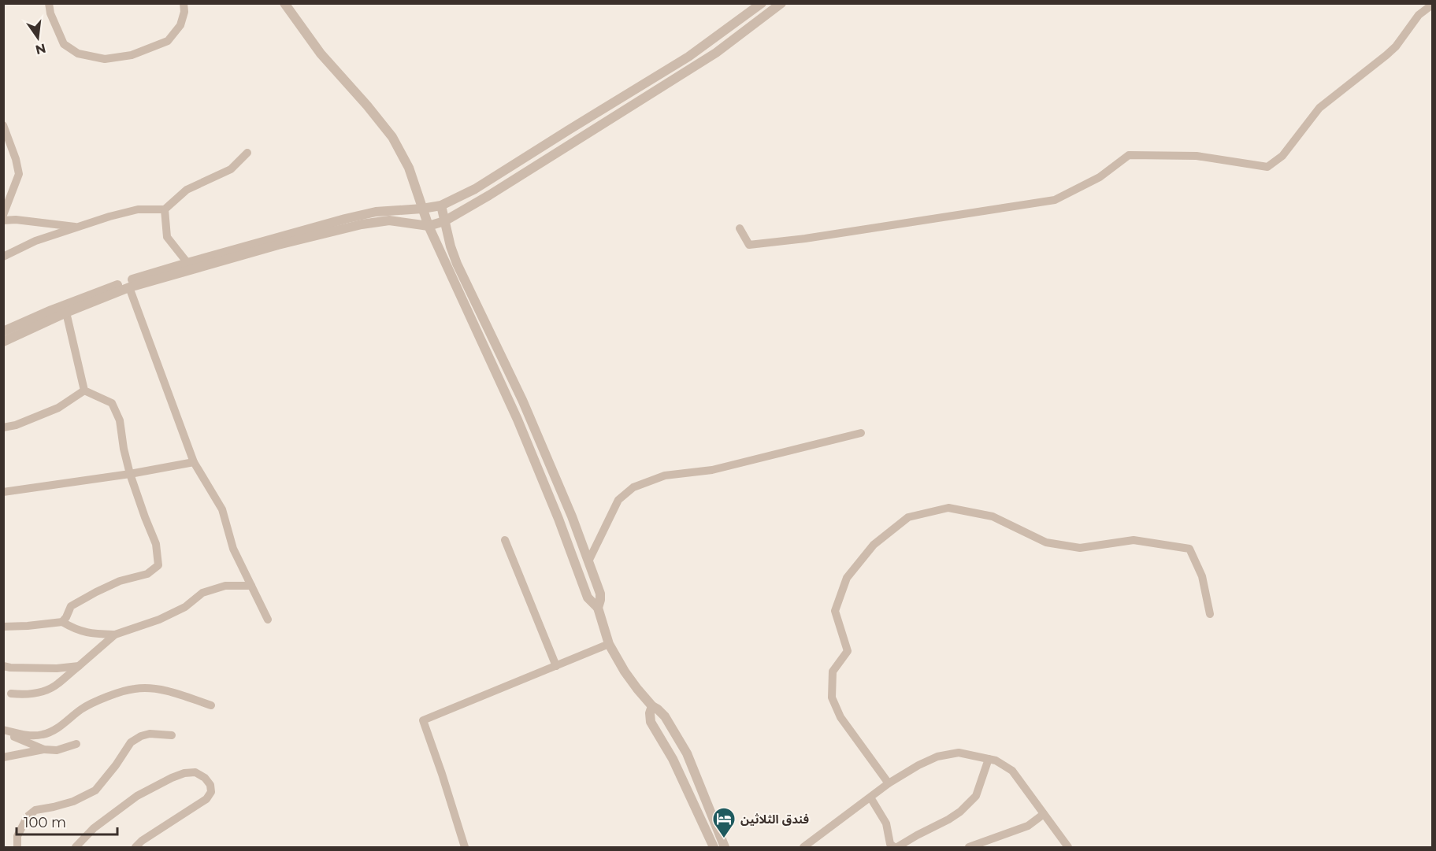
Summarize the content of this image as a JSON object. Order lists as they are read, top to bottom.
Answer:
{
  "places": {
    "hotel": ["فندق الثلاثين"]
  },
  "scale_bar": "100 m",
  "north": "bottom"
}
